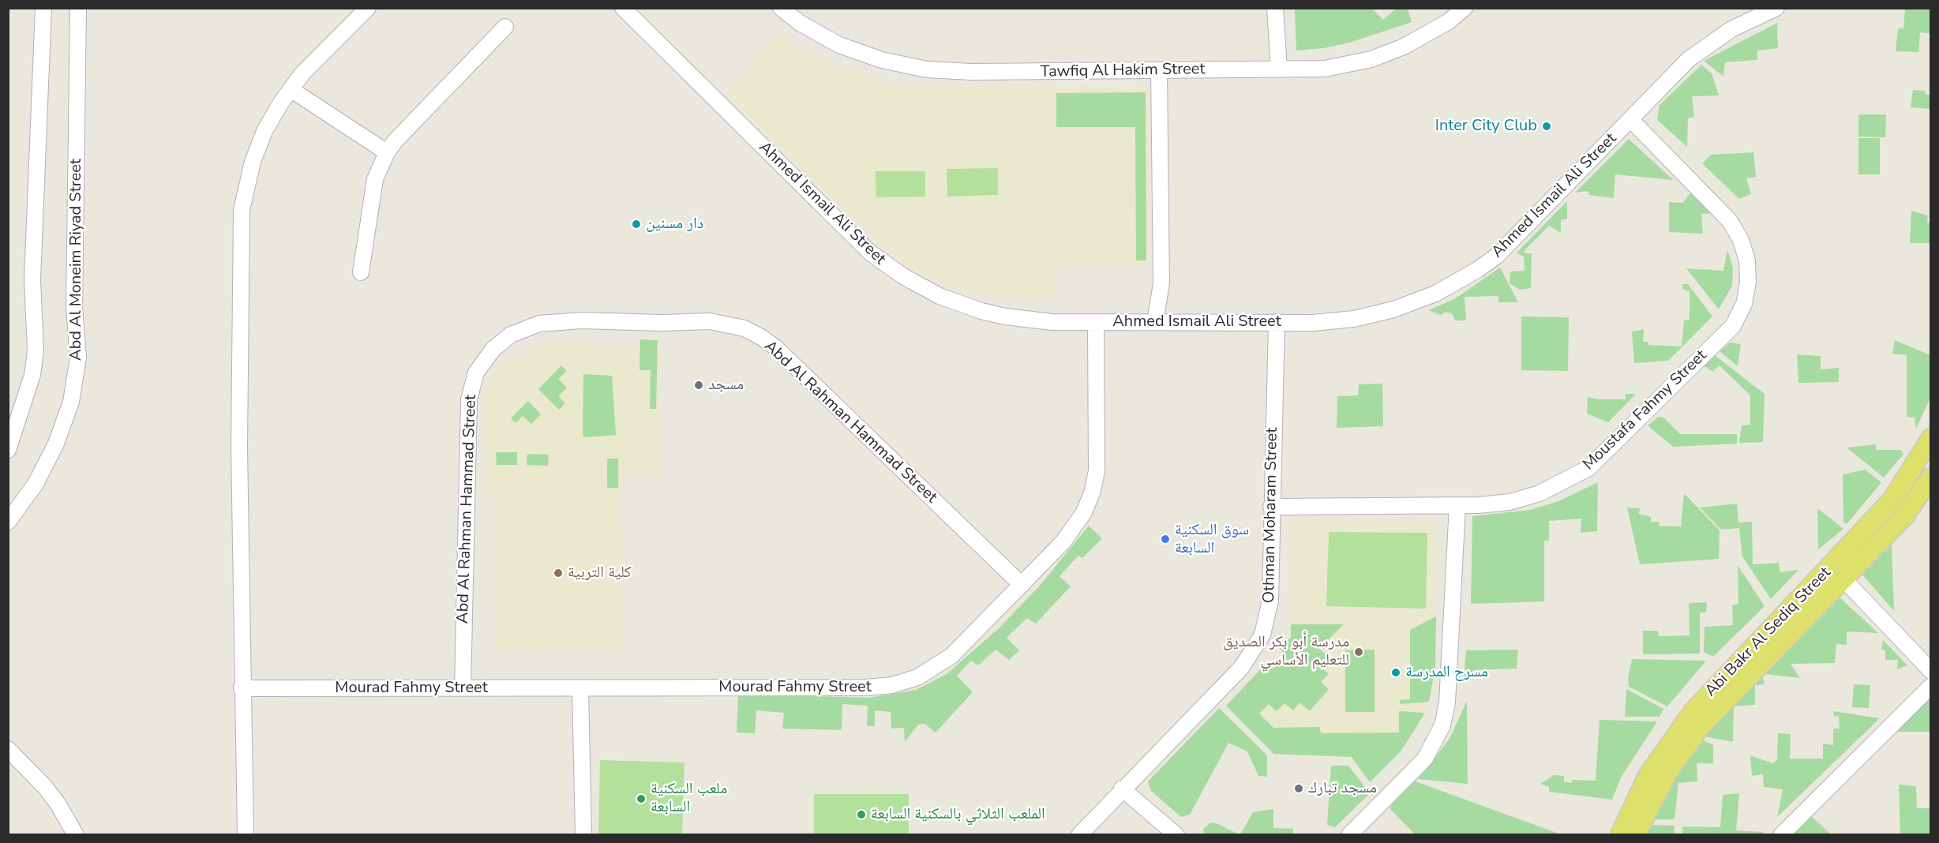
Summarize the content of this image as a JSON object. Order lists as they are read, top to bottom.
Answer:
{
  "streets": {
    "main road": ["Abi Bakr Al Sediq Street"],
    "street": [
      "Tawfiq Al Hakim Street",
      "Ahmed Ismail Ali Street",
      "Abd Al Moneim Riyad Street",
      "Moustafa Fahmy Street",
      "Abd Al Rahman Hammad Street",
      "Othman Moharam Street",
      "Mourad Fahmy Street"
    ]
  },
  "crossings": [
    ["Ahmed Ismail Ali Street", "Moustafa Fahmy Street"],
    ["Ahmed Ismail Ali Street", "Othman Moharam Street"],
    ["Ahmed Ismail Ali Street", "Mourad Fahmy Street"],
    ["Moustafa Fahmy Street", "Othman Moharam Street"],
    ["Abd Al Rahman Hammad Street", "Mourad Fahmy Street"]
  ],
  "places": [
    "Inter City Club",
    "دار مسنين",
    "مسجد",
    "سوق السكنية السابعة",
    "كلية التربية",
    "مدرسة أبو بكر الصديق للتعليم الأساسي",
    "مسرح المدرسة",
    "مسجد تبارك",
    "ملعب السكنية السابعة",
    "الملعب الثلاثي بالسكنية السابعة"
  ]
}
